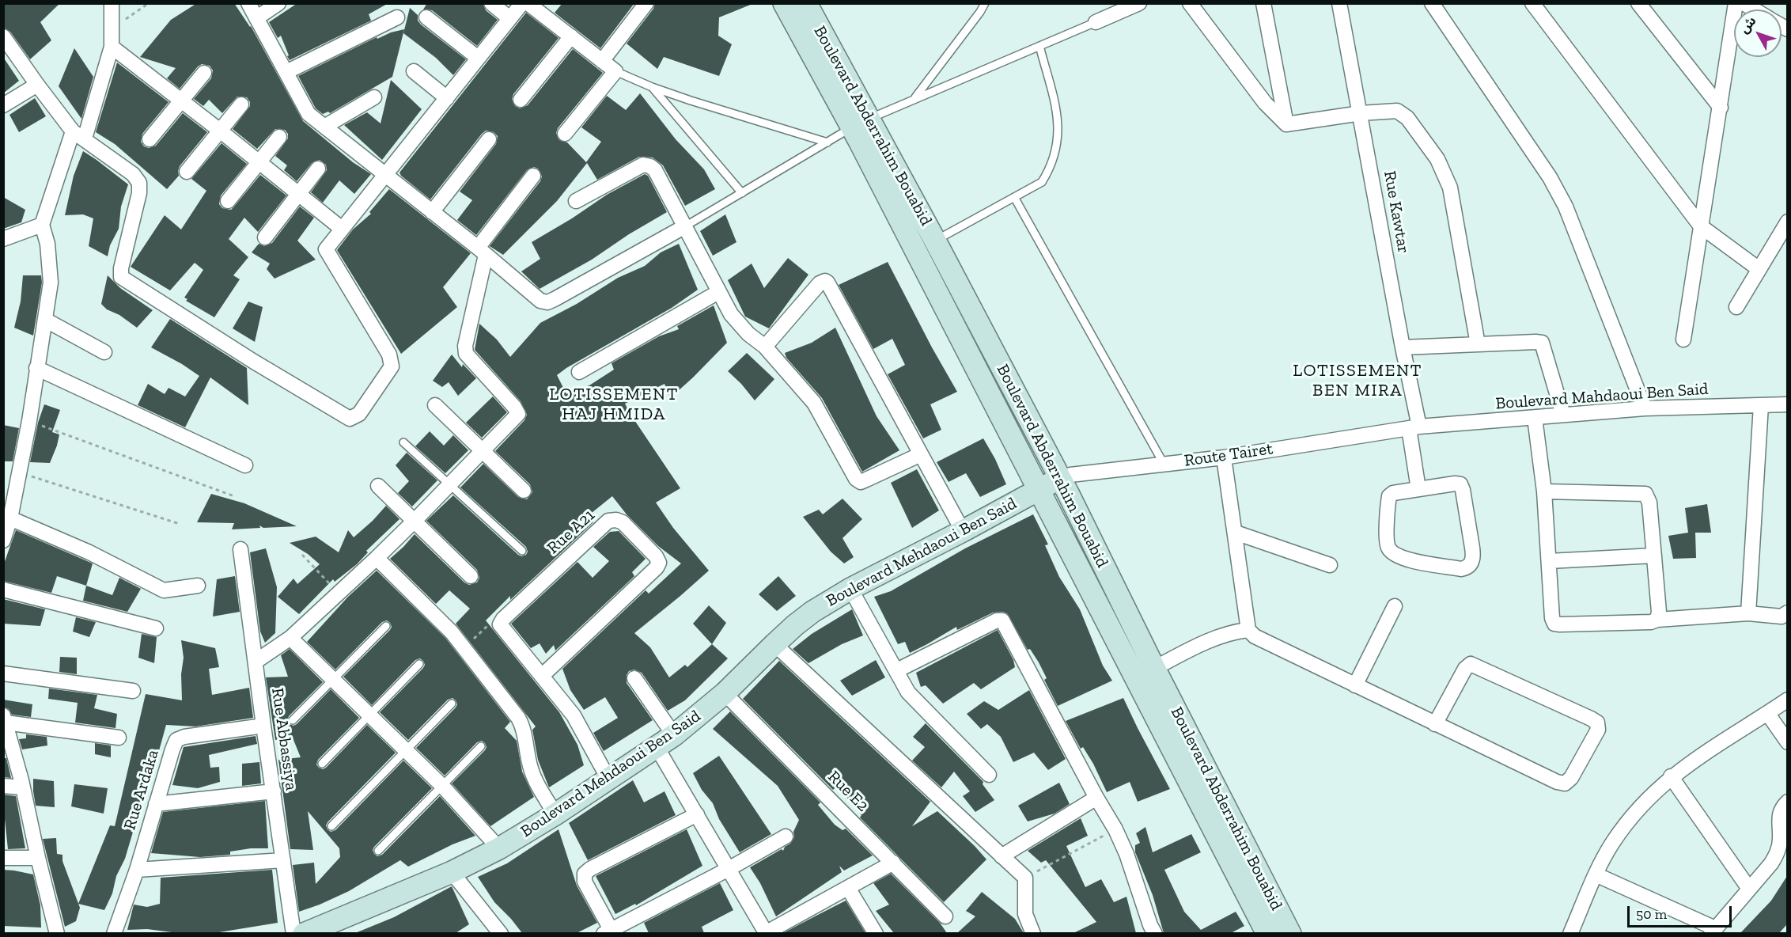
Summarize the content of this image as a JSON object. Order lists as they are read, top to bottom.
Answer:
{
  "streets": {
    "main road": ["Boulevard Abderrahim Bouabid", "Route Tairet", "Boulevard Mehdaoui Ben Said"],
    "street": [
      "Rue Kawtar",
      "Boulevard Mahdaoui Ben Said",
      "Rue A21",
      "Rue Abbassiya",
      "Rue Ardaka",
      "Rue E2"
    ]
  },
  "crossings": [
    ["Boulevard Abderrahim Bouabid", "Route Tairet"],
    ["Boulevard Abderrahim Bouabid", "Boulevard Mehdaoui Ben Said"],
    ["Rue Kawtar", "Boulevard Mahdaoui Ben Said"],
    ["Rue Kawtar", "Route Tairet"],
    ["Boulevard Mahdaoui Ben Said", "Route Tairet"],
    ["Route Tairet", "Boulevard Mehdaoui Ben Said"],
    ["Boulevard Mehdaoui Ben Said", "Rue E2"],
    ["Rue Abbassiya", "Rue Ardaka"]
  ],
  "districts": ["LOTISSEMENT BEN MIRA", "LOTISSEMENT HAJ HMIDA"],
  "scale_bar": "50 m",
  "north": "top left"
}
